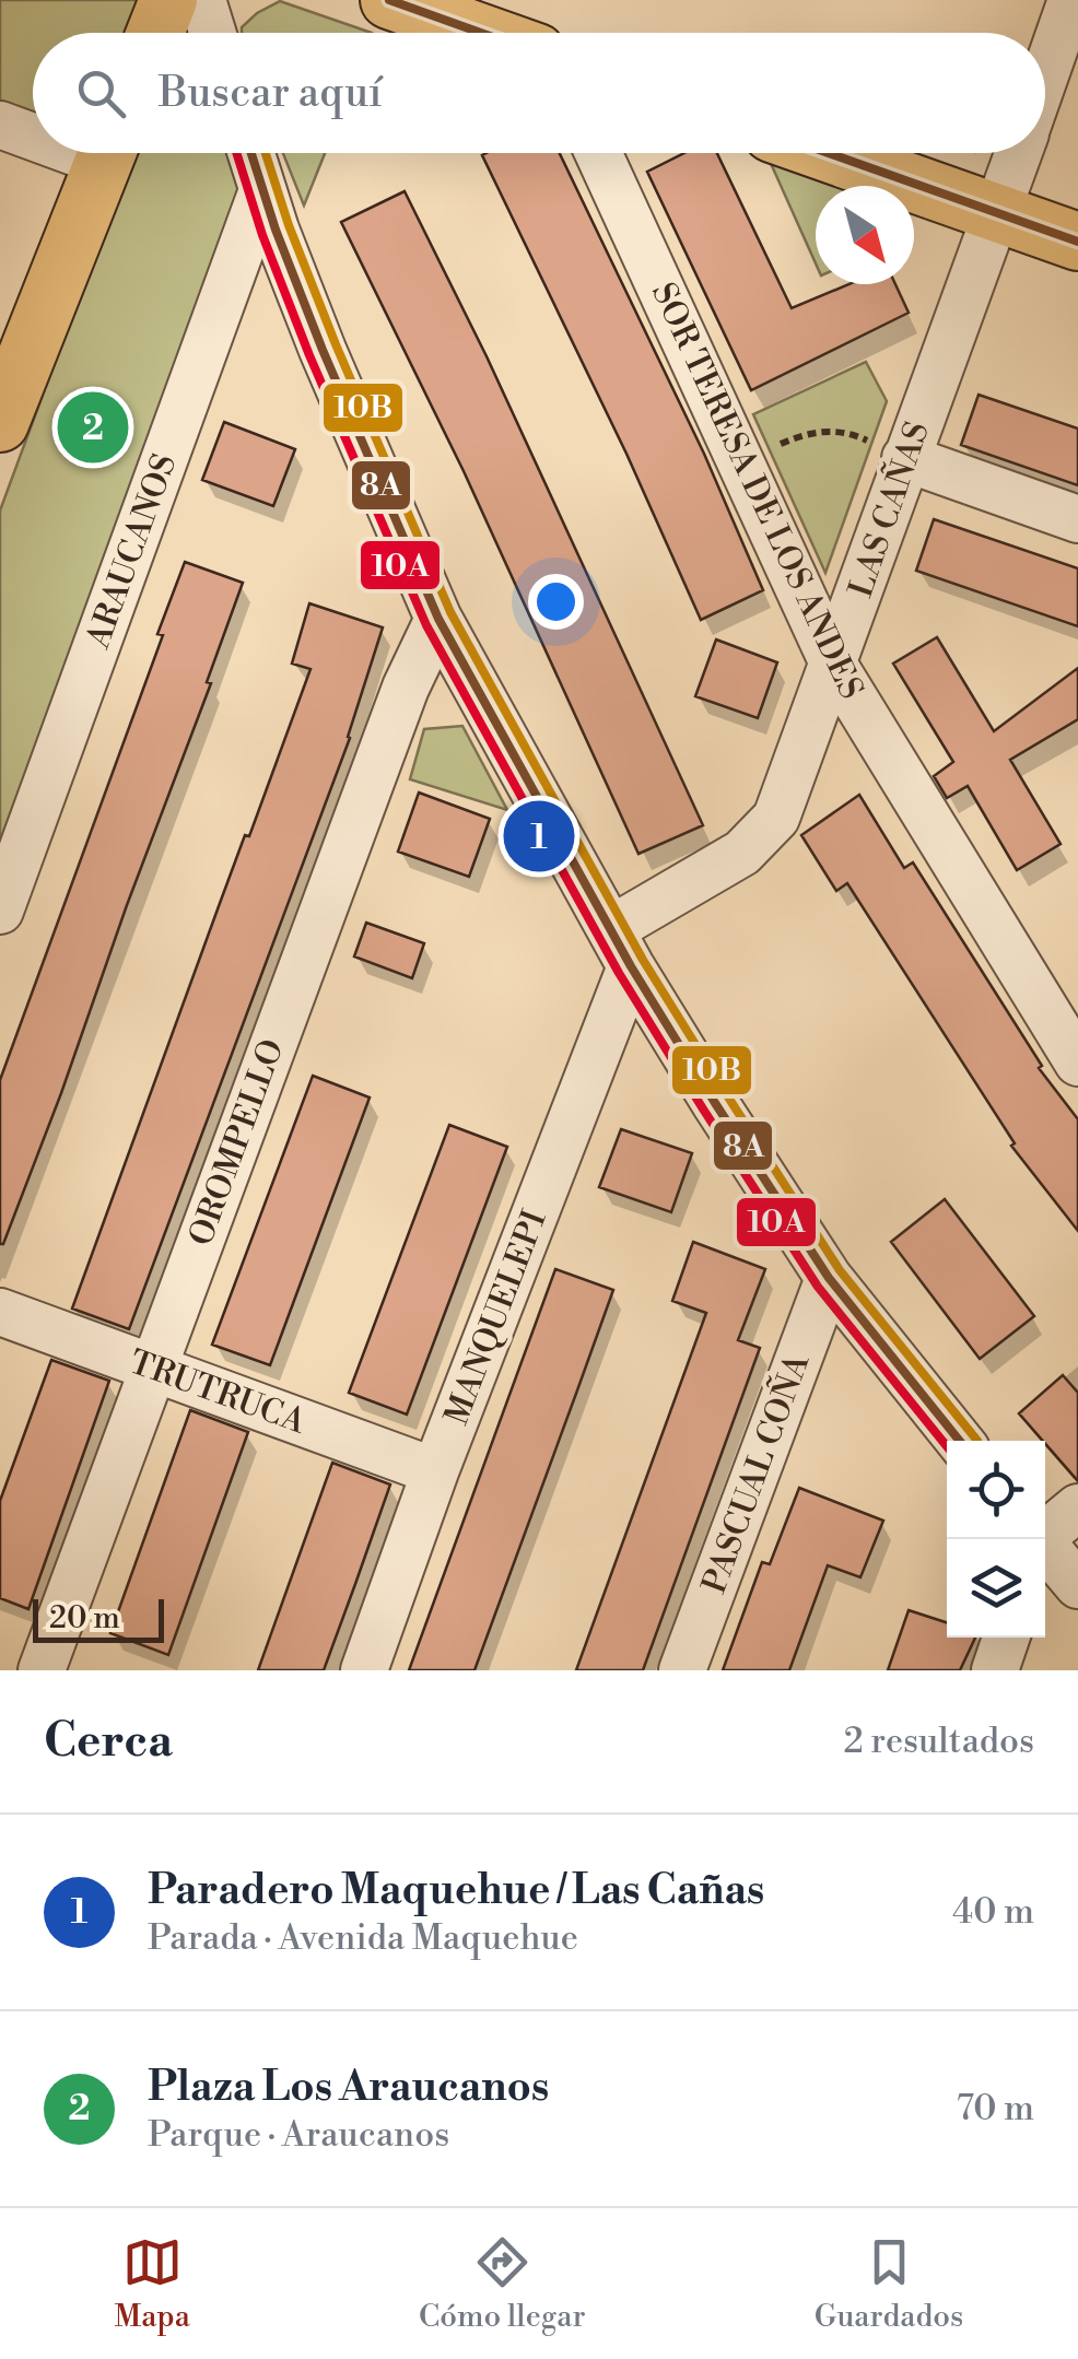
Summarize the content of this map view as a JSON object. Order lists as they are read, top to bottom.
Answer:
{
  "streets": {
    "street": [
      "SOR TERESA DE LOS ANDES",
      "LAS CAÑAS",
      "ARAUCANOS",
      "OROMPELLO",
      "MANQUELEPI",
      "TRUTRUCA",
      "PASCUAL COÑA"
    ]
  },
  "crossings": [
    ["SOR TERESA DE LOS ANDES", "LAS CAÑAS"],
    ["LAS CAÑAS", "MANQUELEPI"],
    ["OROMPELLO", "TRUTRUCA"],
    ["MANQUELEPI", "TRUTRUCA"]
  ],
  "lines": ["transit line 8A", "transit line 10A", "transit line 10B"],
  "scale_bar": "20 m",
  "north": "bottom right",
  "page": {
    "search": "Buscar aquí",
    "pins": ["2", "1"],
    "scale": "20 m",
    "heading": ["Cerca", "2 resultados"],
    "list": [
      {
        "mark": "1",
        "name": "Paradero Maquehue / Las Cañas",
        "note": "Parada · Avenida Maquehue",
        "value": "40 m"
      },
      {
        "mark": "2",
        "name": "Plaza Los Araucanos",
        "note": "Parque · Araucanos",
        "value": "70 m"
      }
    ],
    "nav": ["Mapa", "Cómo llegar", "Guardados"]
  }
}
